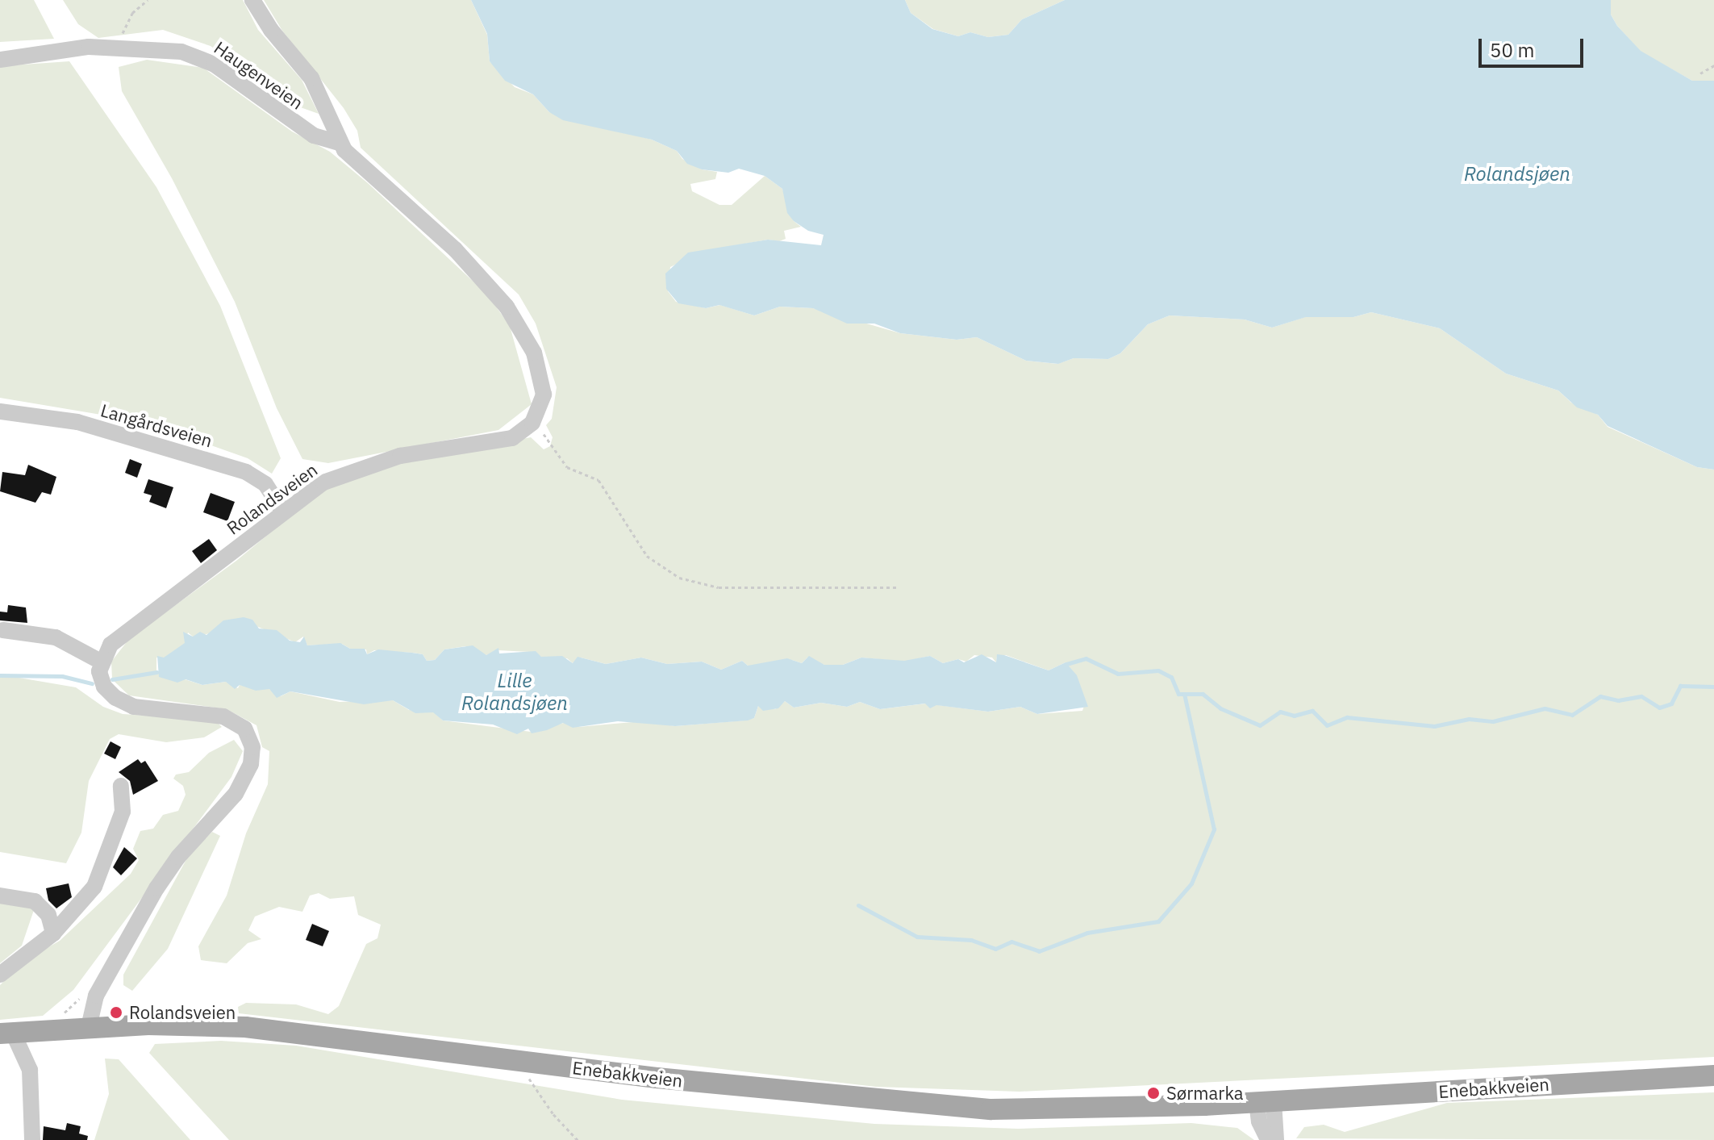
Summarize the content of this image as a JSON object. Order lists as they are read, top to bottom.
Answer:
{
  "streets": {
    "main road": ["Enebakkveien"],
    "street": ["Haugenveien", "Langårdsveien", "Rolandsveien"]
  },
  "crossings": [
    ["Langårdsveien", "Rolandsveien"]
  ],
  "water": ["Rolandsjøen", "Lille Rolandsjøen"],
  "places": ["Rolandsveien", "Sørmarka"],
  "scale_bar": "50 m"
}
